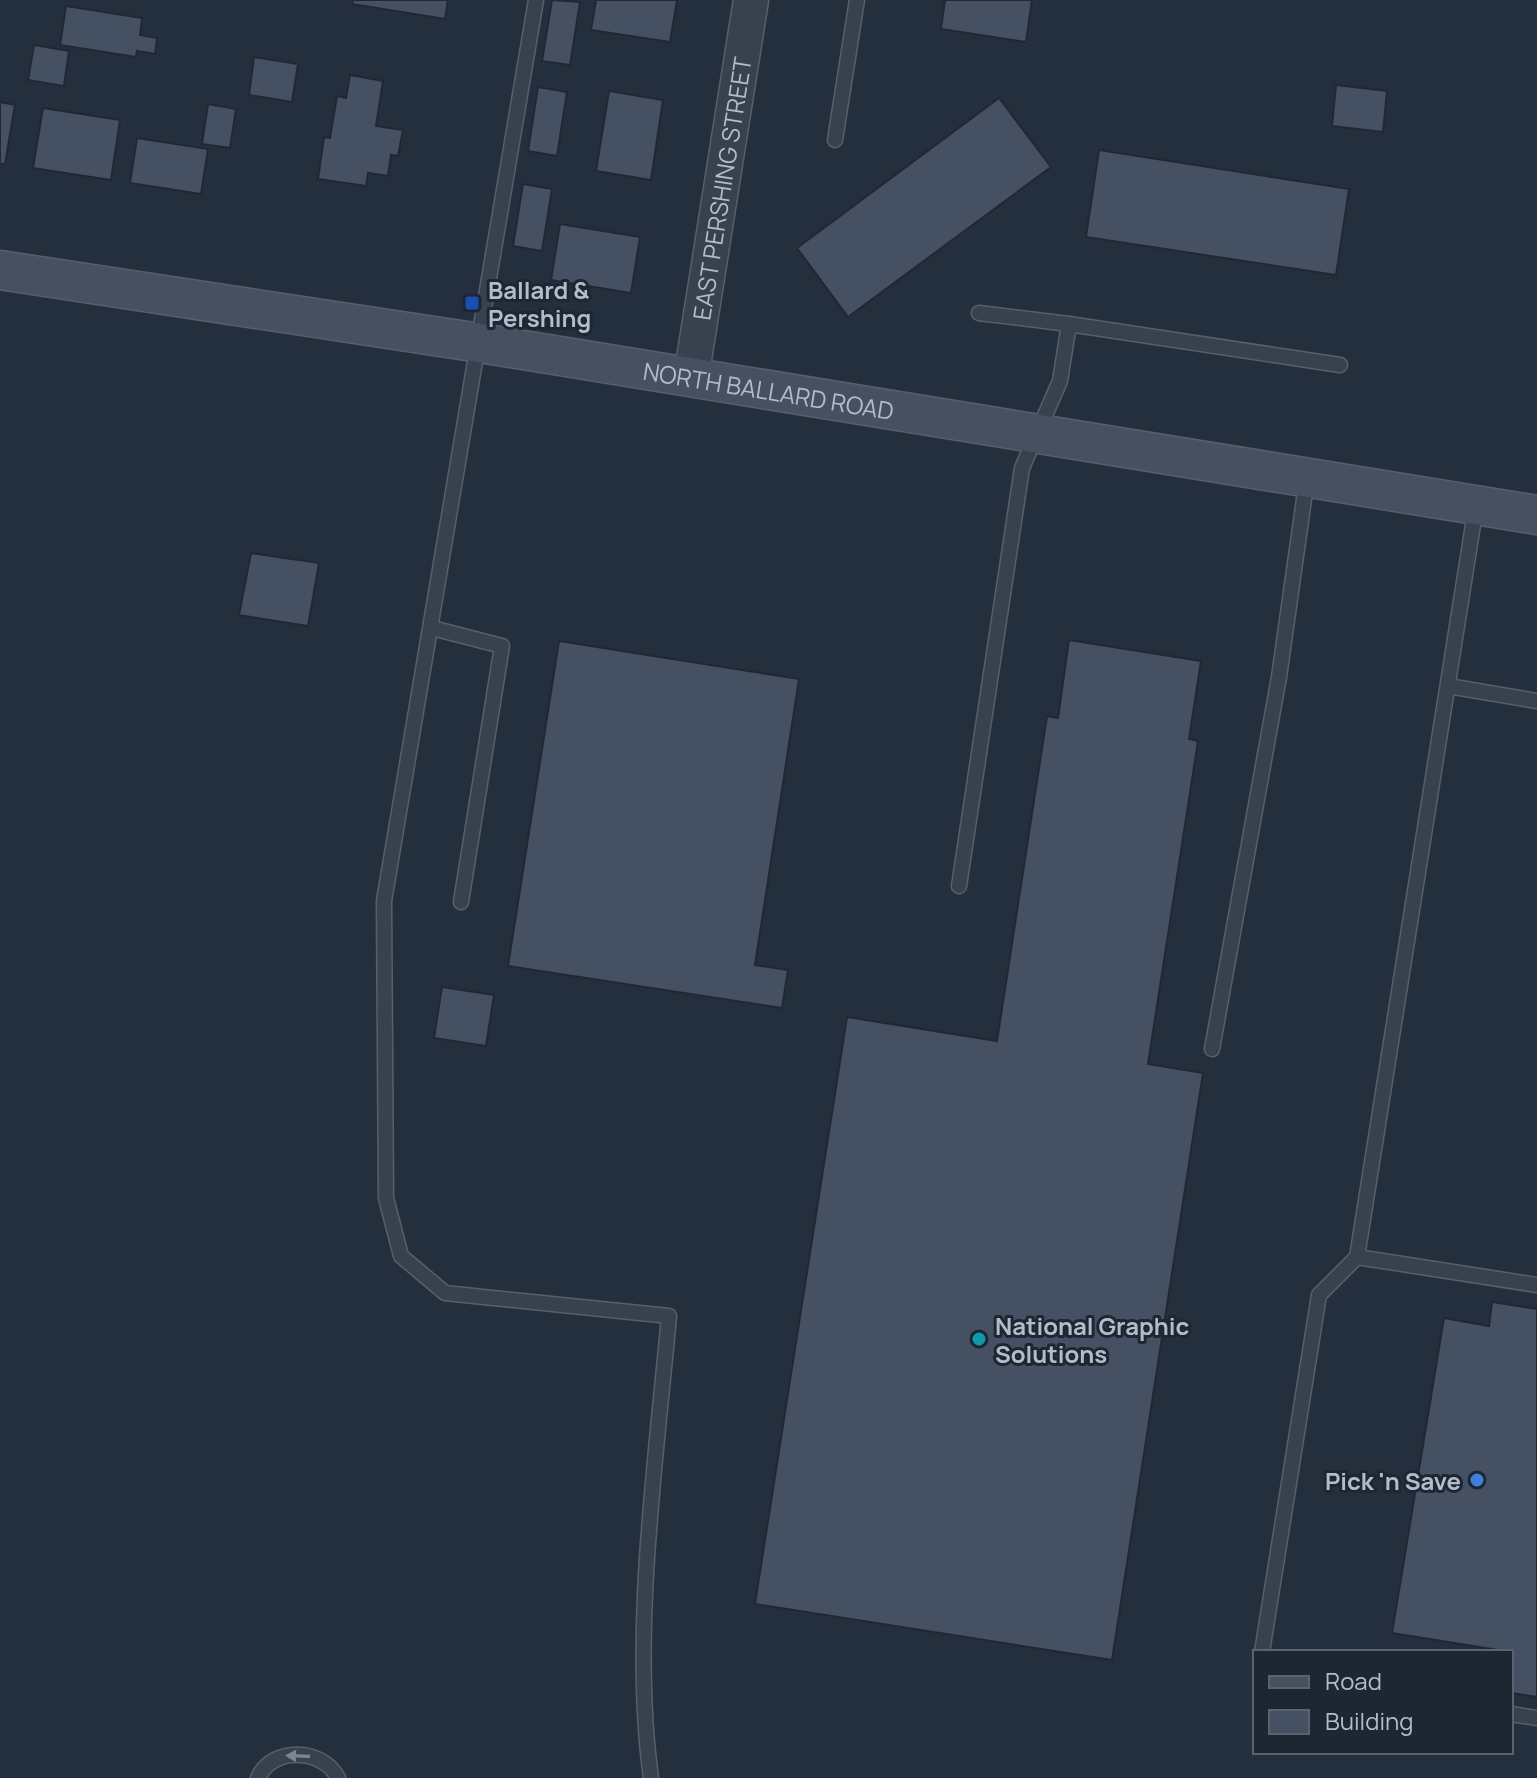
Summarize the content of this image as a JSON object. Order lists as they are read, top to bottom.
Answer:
{
  "streets": {
    "main road": ["NORTH BALLARD ROAD"],
    "street": ["EAST PERSHING STREET"]
  },
  "crossings": [
    ["EAST PERSHING STREET", "NORTH BALLARD ROAD"]
  ],
  "places": {
    "transit": ["Ballard & Pershing"],
    "other": ["National Graphic Solutions", "Pick 'n Save"]
  },
  "legend": ["Road", "Building"]
}
